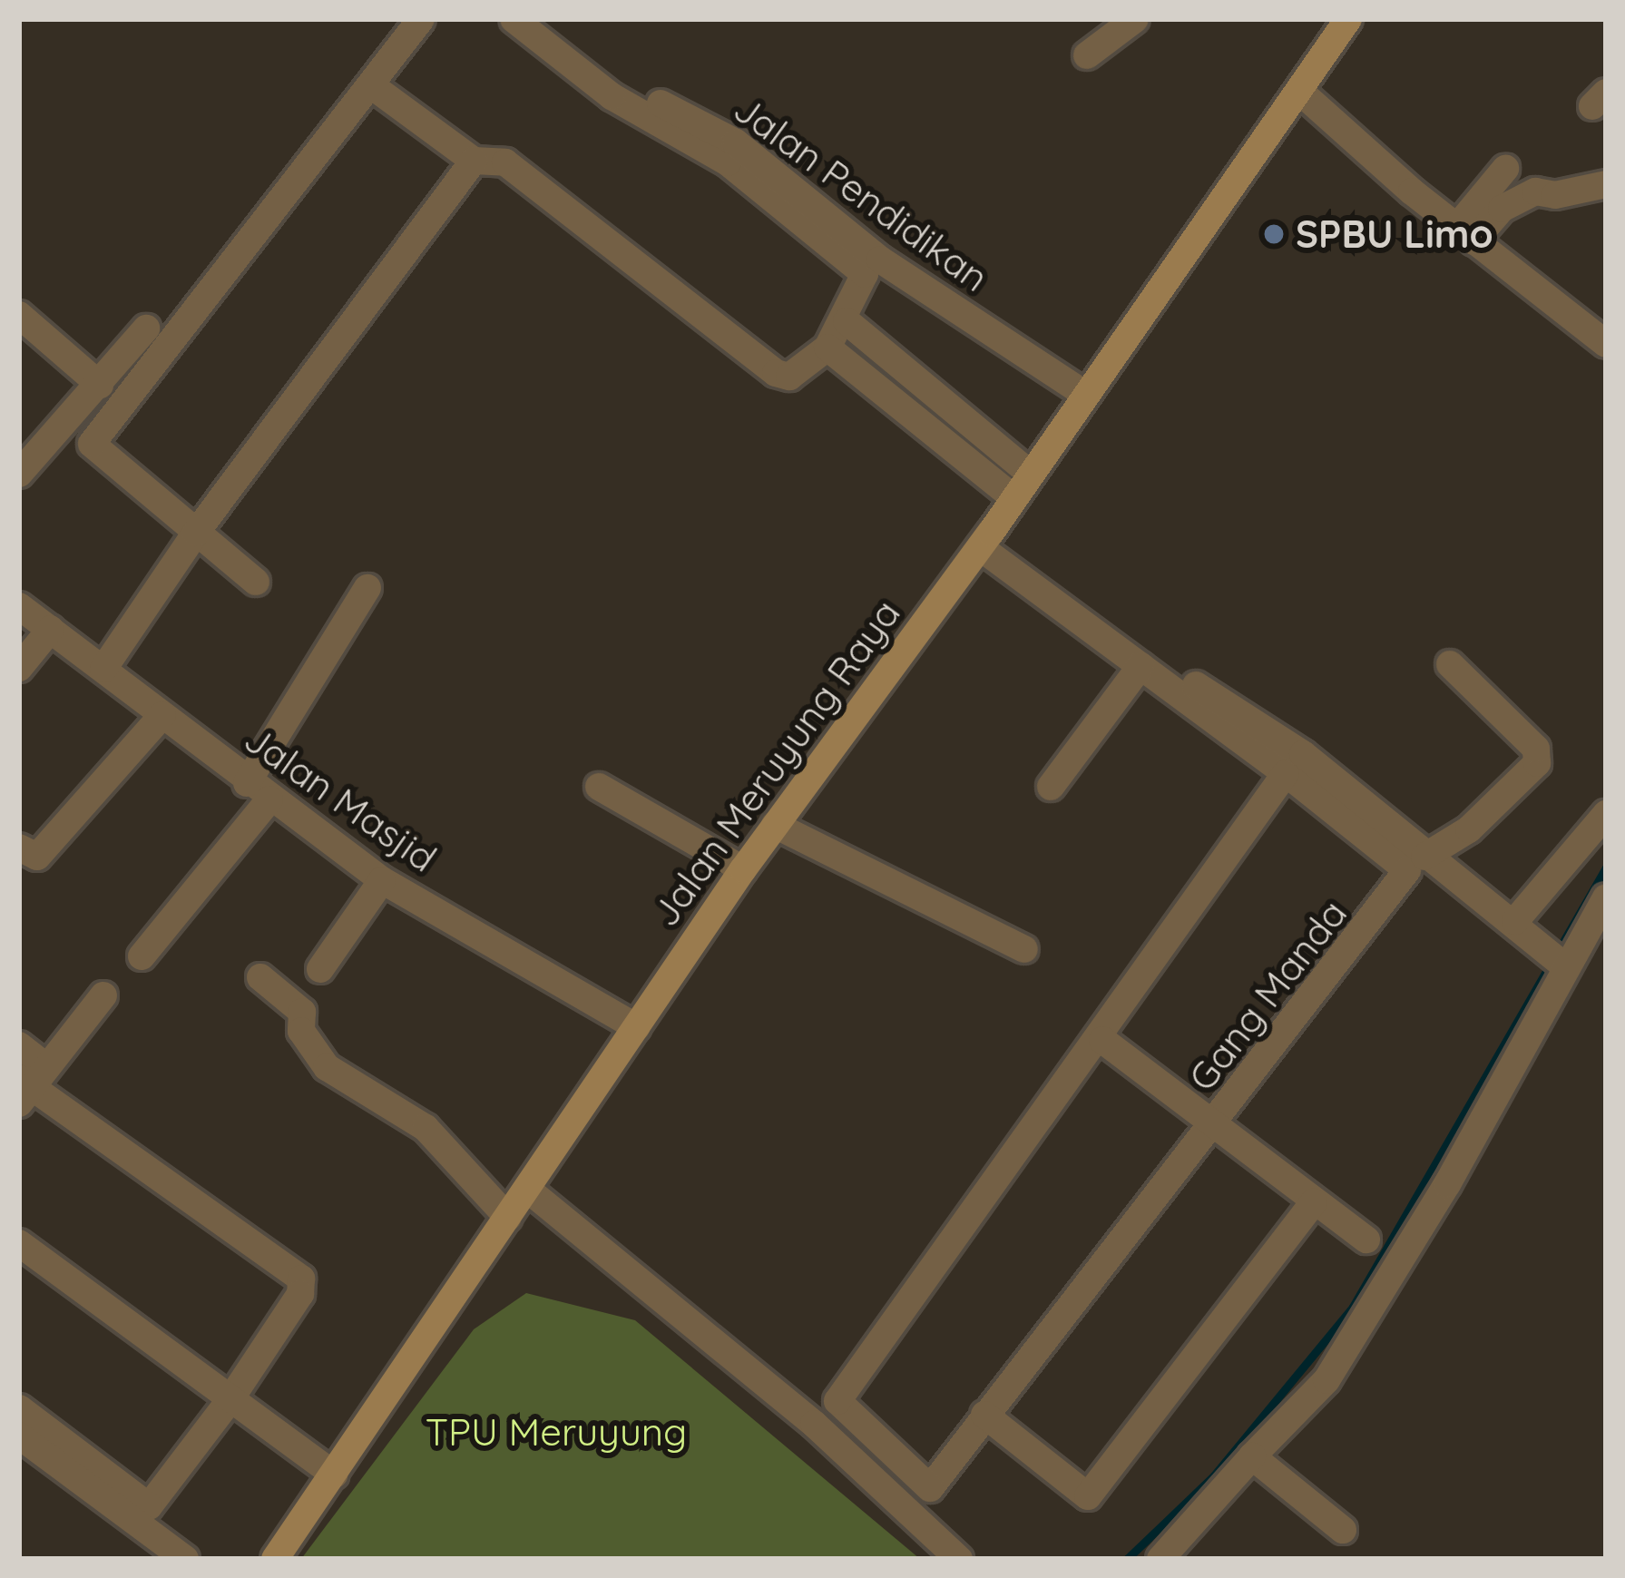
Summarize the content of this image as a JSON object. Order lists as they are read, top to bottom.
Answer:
{
  "streets": {
    "main road": ["Jalan Meruyung Raya"],
    "street": ["Jalan Pendidikan", "Jalan Masjid", "Gang Manda"]
  },
  "crossings": [
    ["Jalan Pendidikan", "Jalan Meruyung Raya"],
    ["Jalan Meruyung Raya", "Jalan Masjid"],
    ["Jalan Meruyung Raya", "Gang Manda"]
  ],
  "parks": ["TPU Meruyung"],
  "places": ["SPBU Limo"]
}
